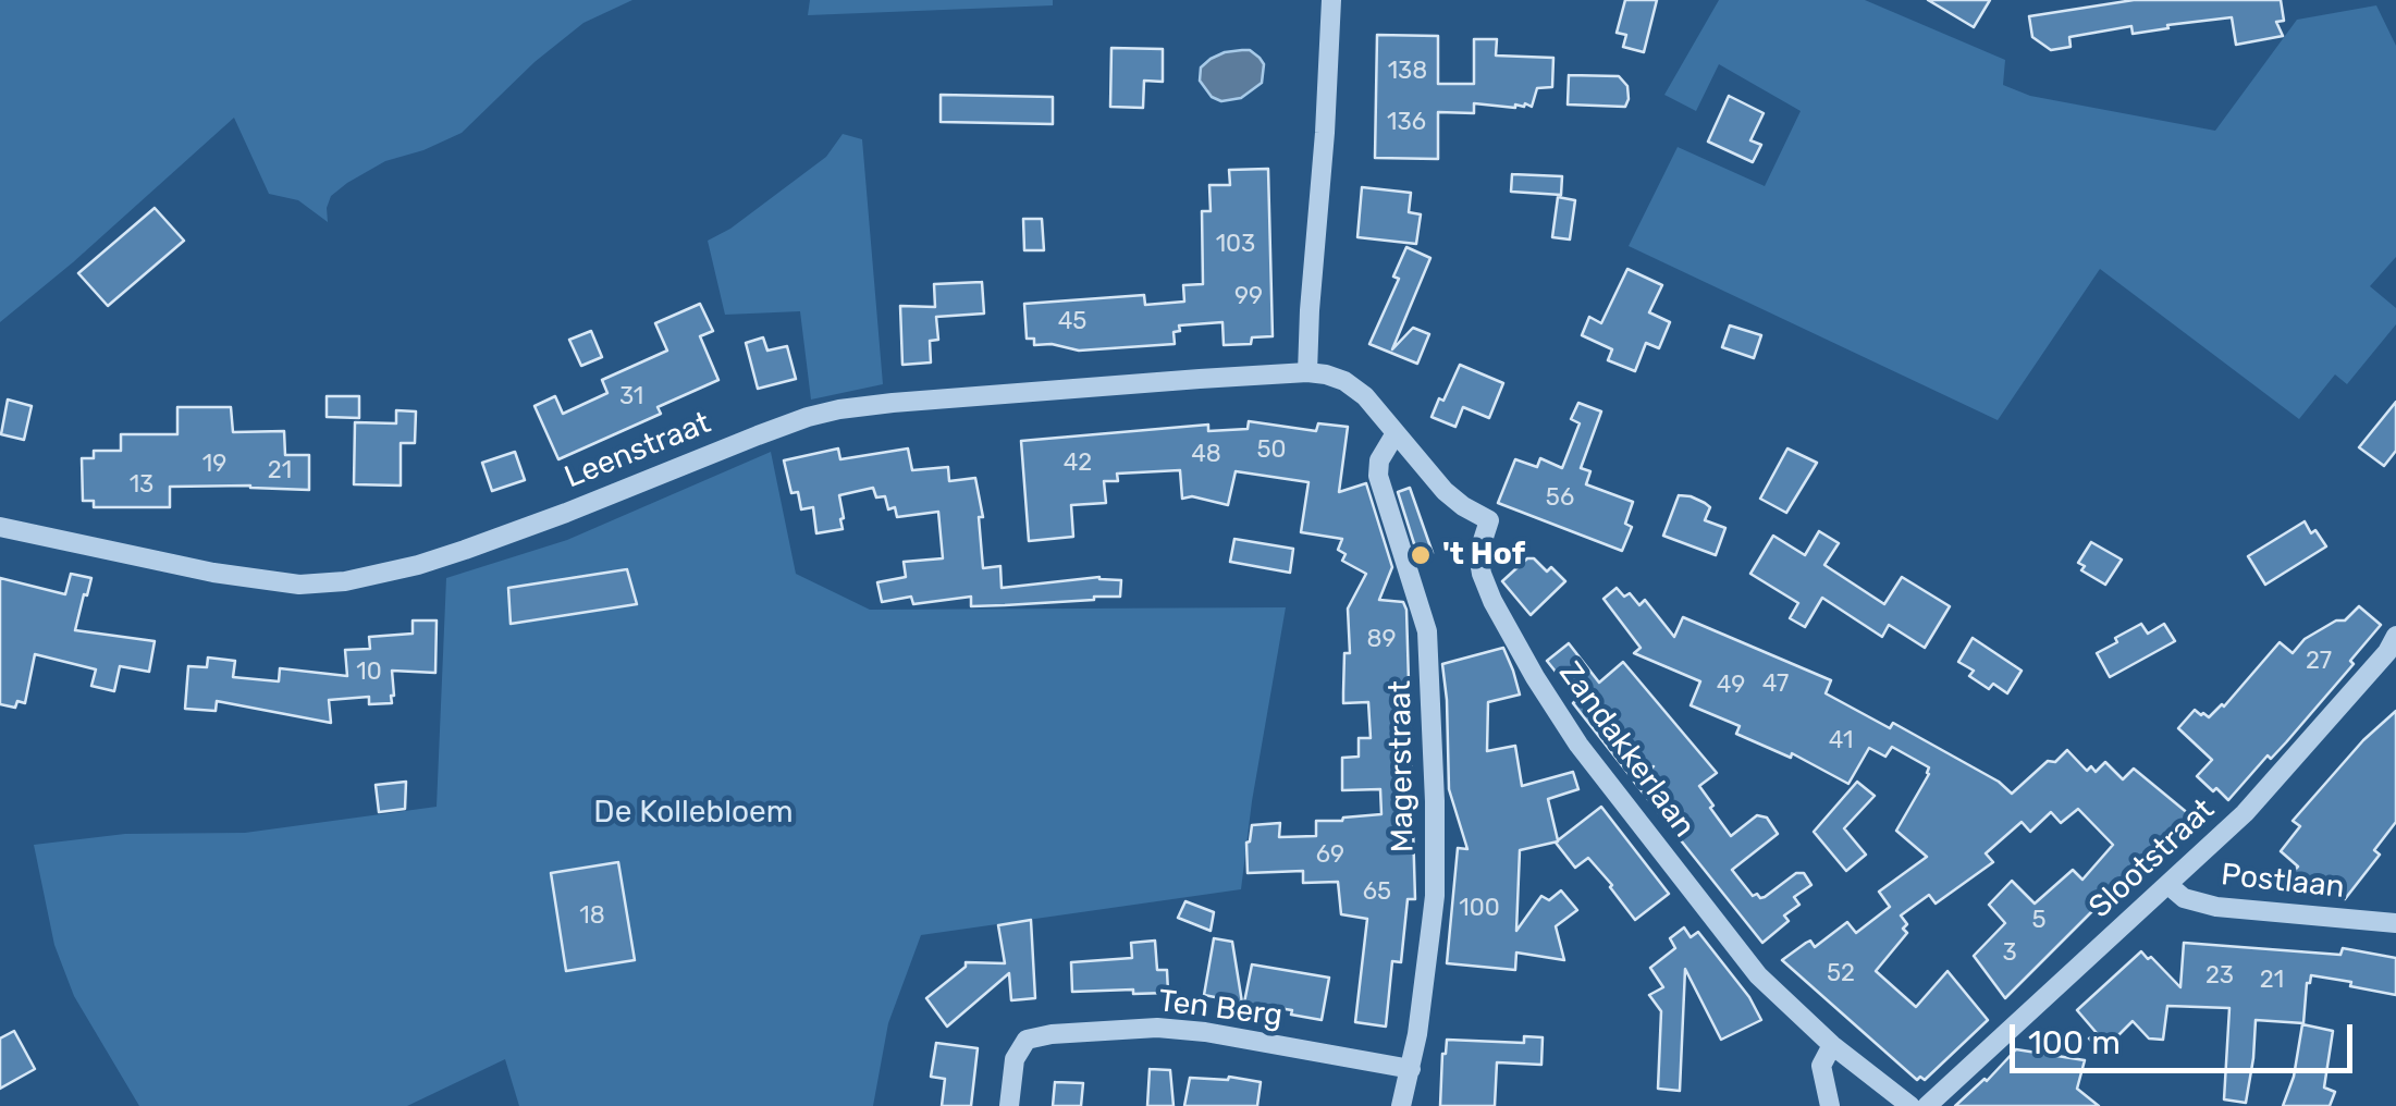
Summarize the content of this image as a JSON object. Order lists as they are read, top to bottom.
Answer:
{
  "streets": {
    "street": [
      "Leenstraat",
      "Zandakkerlaan",
      "Magerstraat",
      "Slootstraat",
      "Postlaan",
      "Ten Berg"
    ]
  },
  "crossings": [
    ["Leenstraat", "Zandakkerlaan"],
    ["Zandakkerlaan", "Magerstraat"],
    ["Magerstraat", "Ten Berg"],
    ["Slootstraat", "Postlaan"]
  ],
  "parks": ["De Kollebloem"],
  "places": ["'t Hof"],
  "house_numbers": [
    "138",
    "136",
    "103",
    "99",
    "45",
    "31",
    "50",
    "48",
    "42",
    "19",
    "21",
    "13",
    "56",
    "89",
    "27",
    "10",
    "47",
    "49",
    "41",
    "69",
    "65",
    "100",
    "18",
    "5",
    "3",
    "52",
    "23",
    "21"
  ],
  "scale_bar": "100 m"
}
